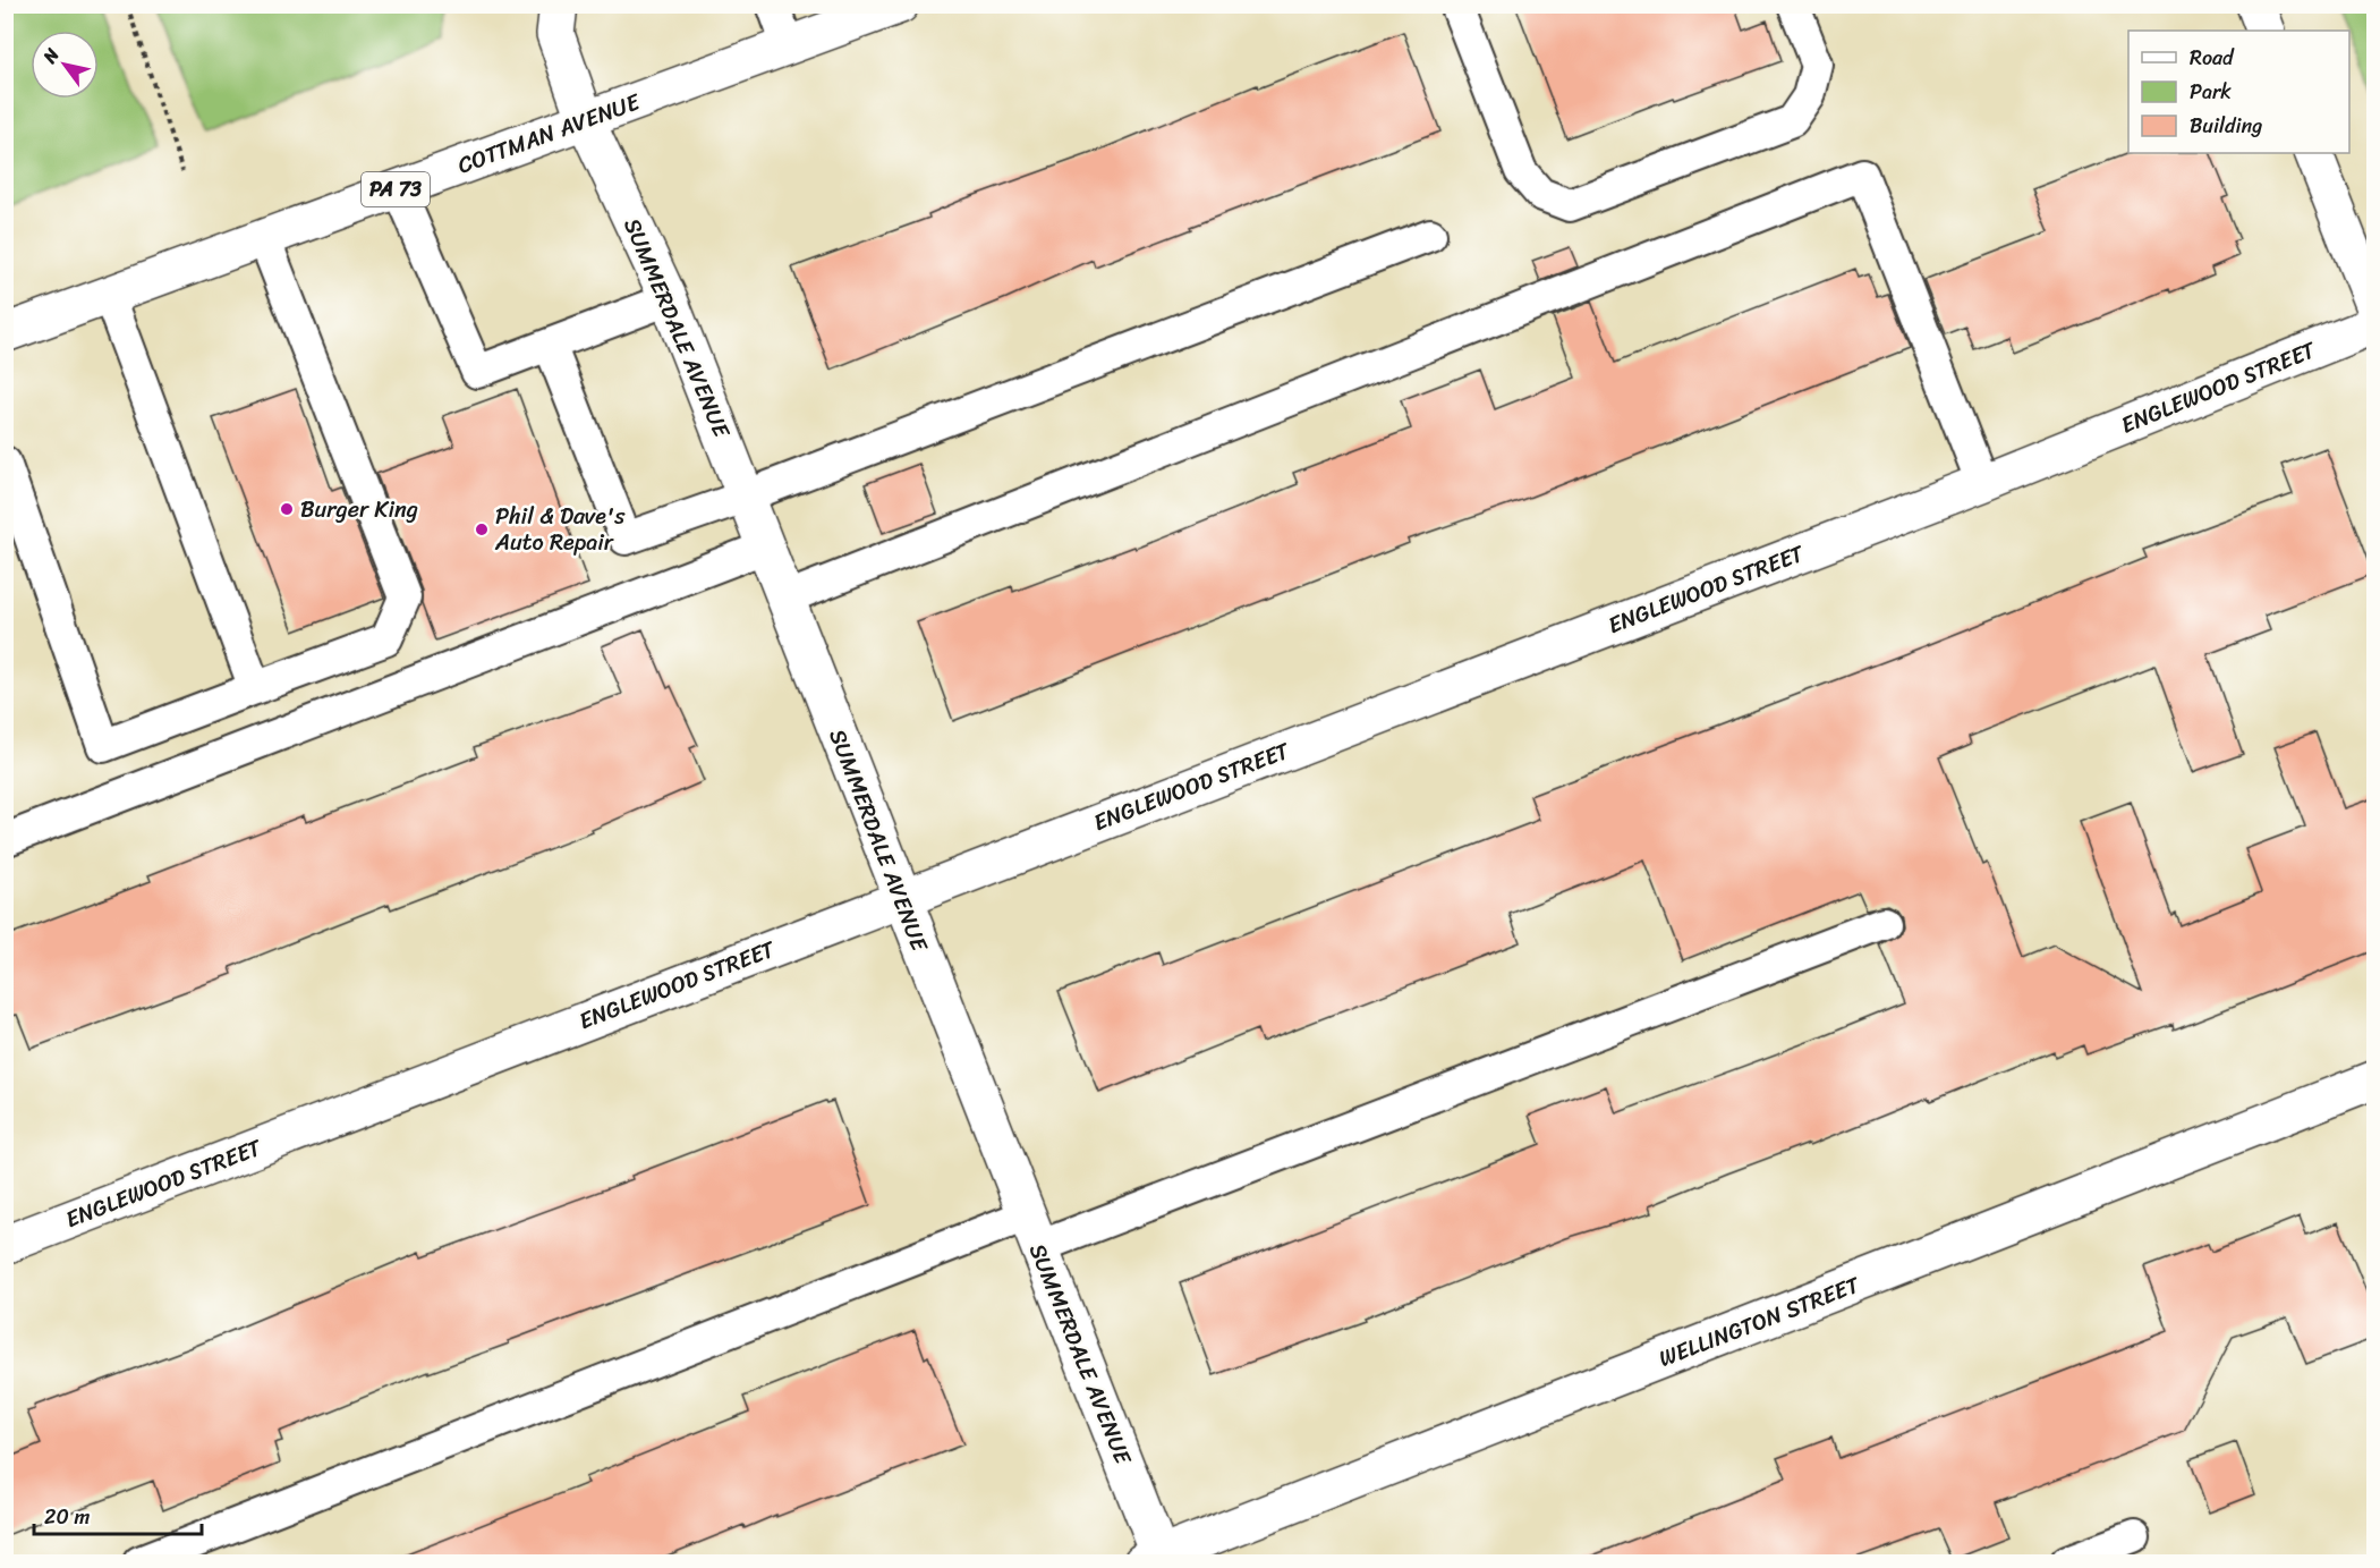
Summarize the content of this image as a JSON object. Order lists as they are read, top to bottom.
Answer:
{
  "streets": {
    "street": [
      "COTTMAN AVENUE",
      "PA 73",
      "SUMMERDALE AVENUE",
      "ENGLEWOOD STREET",
      "WELLINGTON STREET"
    ]
  },
  "crossings": [
    ["COTTMAN AVENUE", "SUMMERDALE AVENUE"],
    ["SUMMERDALE AVENUE", "ENGLEWOOD STREET"],
    ["SUMMERDALE AVENUE", "WELLINGTON STREET"]
  ],
  "places": ["Burger King", "Phil & Dave's Auto Repair"],
  "legend": ["Road", "Park", "Building"],
  "scale_bar": "20 m",
  "north": "top left"
}
